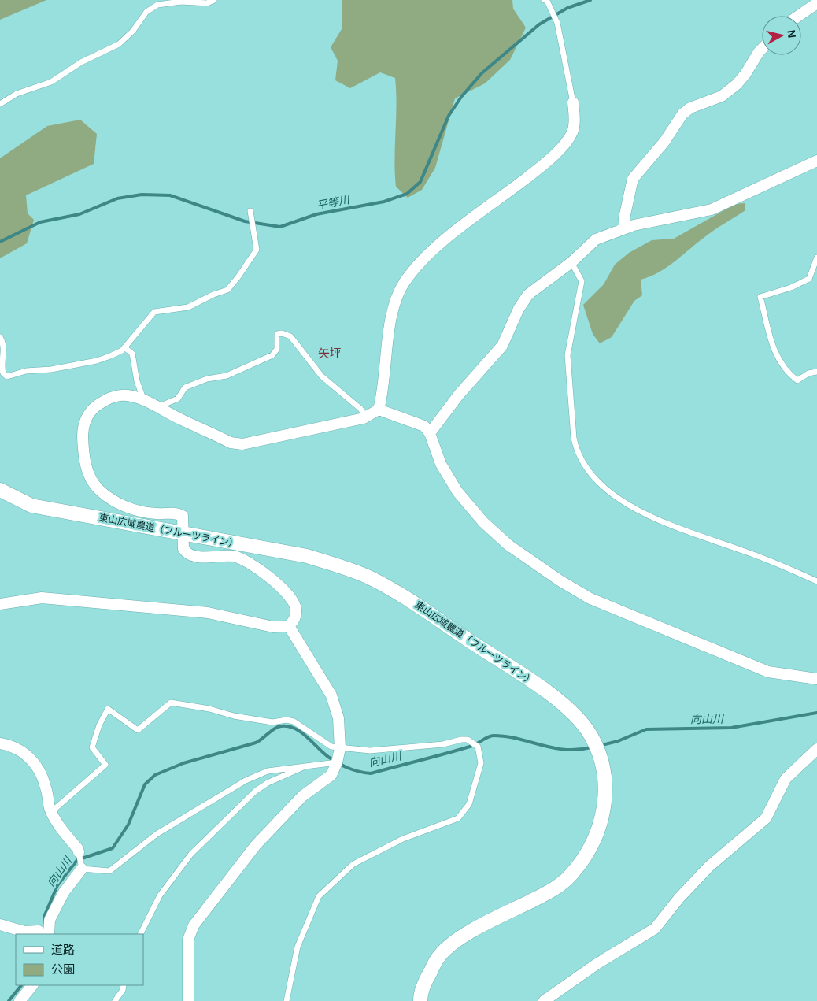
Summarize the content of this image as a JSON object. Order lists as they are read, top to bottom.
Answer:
{
  "streets": {
    "street": ["東山広域農道（フルーツライン）"]
  },
  "districts": ["矢坪"],
  "water": ["平等川", "向山川"],
  "legend": ["道路", "公園"],
  "north": "right"
}
